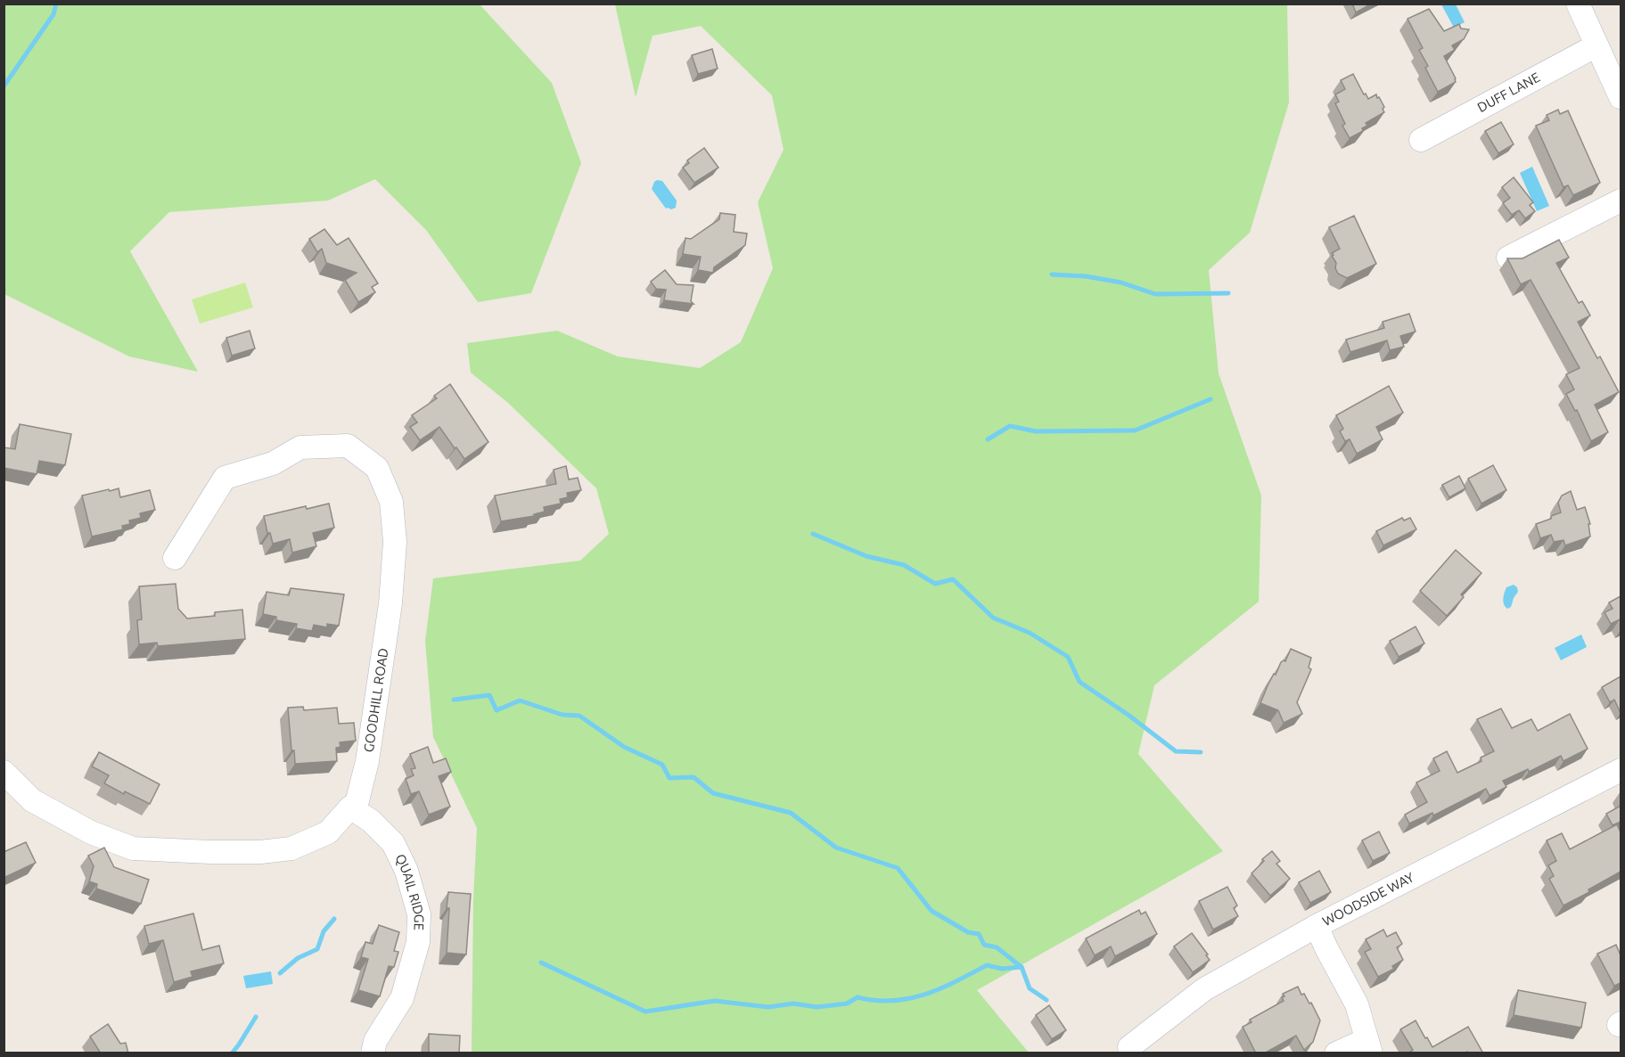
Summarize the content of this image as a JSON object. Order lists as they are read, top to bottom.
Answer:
{
  "streets": {
    "street": [
      "DUFF LANE",
      "GOODHILL ROAD",
      "QUAIL RIDGE",
      "WOODSIDE WAY"
    ]
  },
  "crossings": [
    ["GOODHILL ROAD", "QUAIL RIDGE"]
  ]
}
